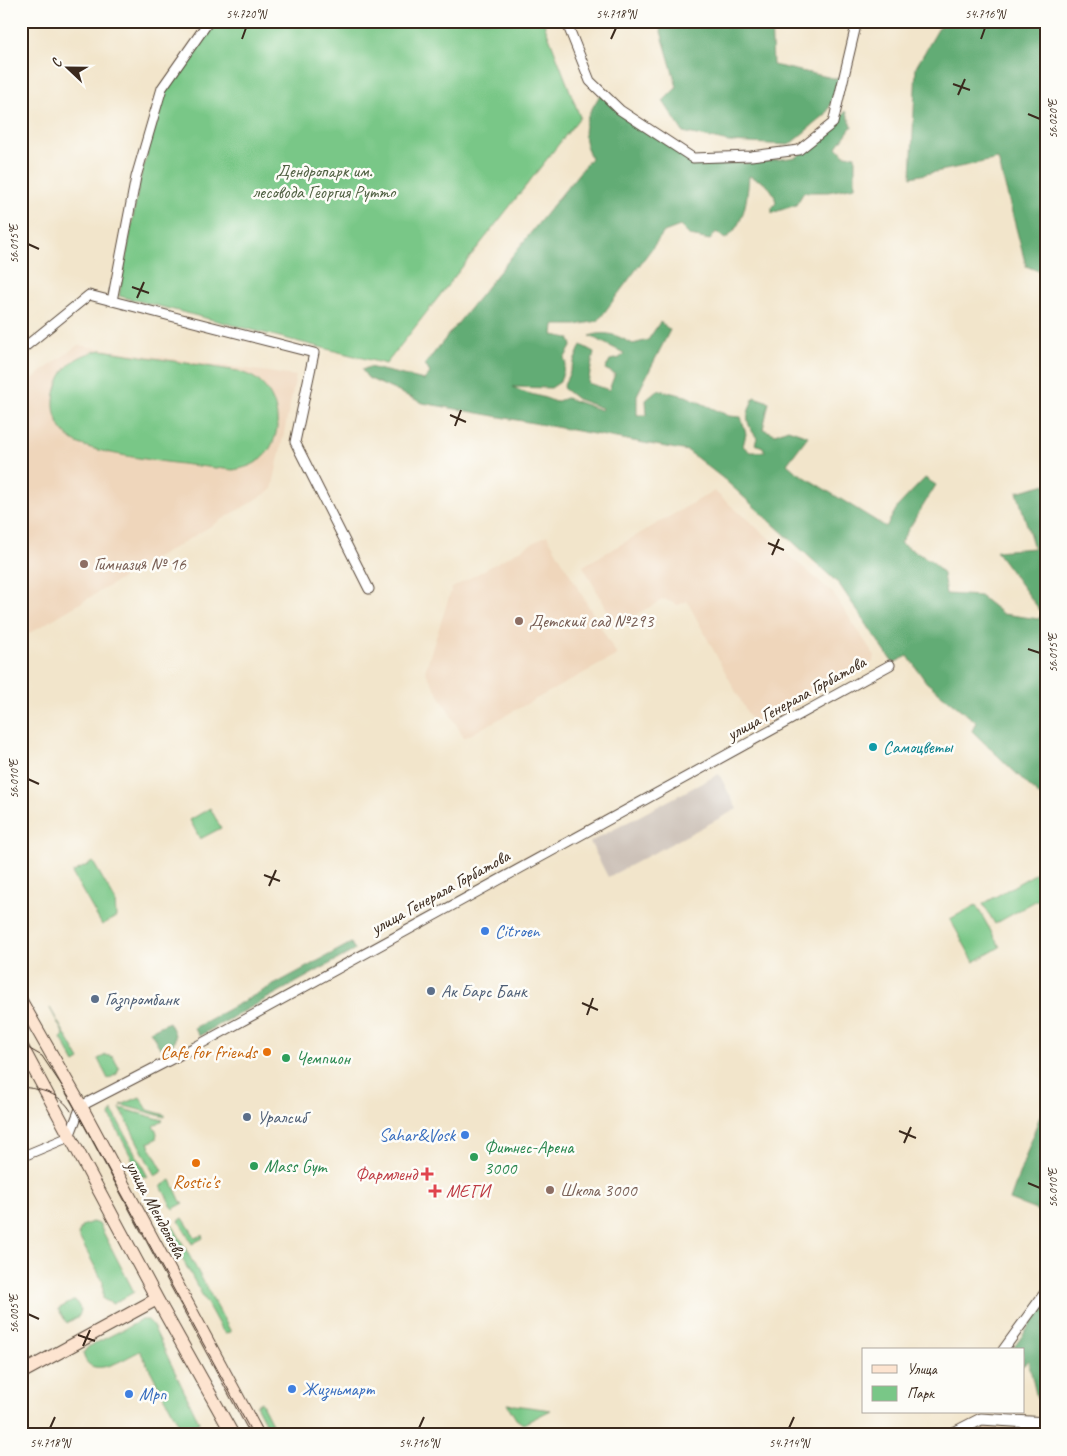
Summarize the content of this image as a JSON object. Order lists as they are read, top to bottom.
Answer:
{
  "streets": {
    "main road": ["улица Менделеева"],
    "street": ["улица Генерала Горбатова"]
  },
  "crossings": [
    ["улица Генерала Горбатова", "улица Менделеева"]
  ],
  "parks": ["Дендропарк им. лесовода Георгия Рутто"],
  "places": {
    "other": [
      "Гимназия № 16",
      "Детский сад №293",
      "Самоцветы",
      "Citroen",
      "Ак Барс Банк",
      "Газпромбанк",
      "Cafe for friends",
      "Чемпион",
      "Уралсиб",
      "Sahar&Vosk",
      "Фитнес-Арена 3000",
      "Rostic's",
      "Mass Gym",
      "Школа 3000",
      "Жизньмарт",
      "Мрп"
    ],
    "health": ["Фармленд", "МЕГИ"]
  },
  "legend": ["Улица", "Парк"],
  "north": "left",
  "coordinates": [
    "54.720°N",
    "54.718°N",
    "54.716°N",
    "56.020°E",
    "56.015°E",
    "56.010°E",
    "56.005°E",
    "54.714°N"
  ]
}
